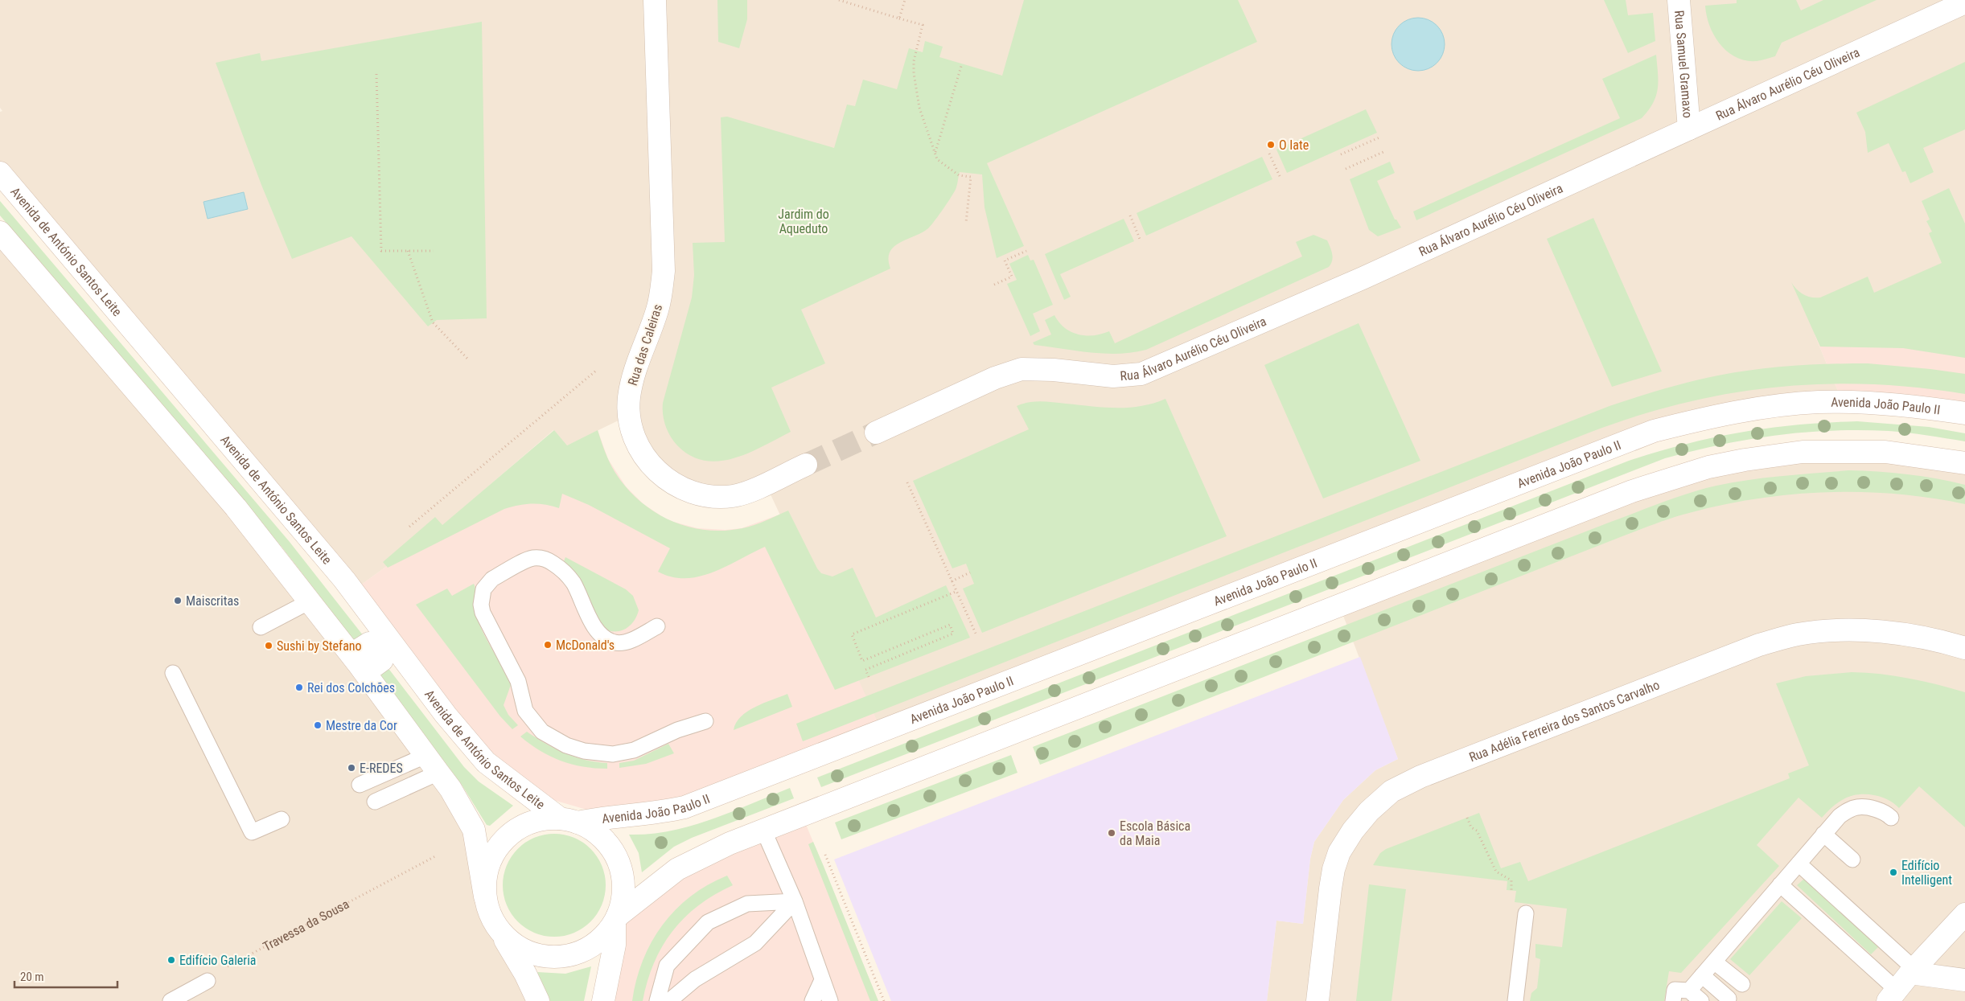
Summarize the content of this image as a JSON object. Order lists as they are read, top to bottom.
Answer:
{
  "streets": {
    "main road": [
      "Rua Samuel Gramaxo",
      "Rua Álvaro Aurélio Céu Oliveira",
      "Avenida de António Santos Leite",
      "Rua das Caleiras",
      "Avenida João Paulo II",
      "Rua Adélia Ferreira dos Santos Carvalho"
    ],
    "path": ["Travessa da Sousa"]
  },
  "crossings": [
    ["Rua Samuel Gramaxo", "Rua Álvaro Aurélio Céu Oliveira"],
    ["Avenida de António Santos Leite", "Avenida João Paulo II"]
  ],
  "parks": ["Jardim do Aqueduto"],
  "places": [
    "O Iate",
    "Maiscritas",
    "McDonald's",
    "Sushi by Stefano",
    "Rei dos Colchões",
    "Mestre da Cor",
    "E-REDES",
    "Escola Básica da Maia",
    "Edifício Intelligent",
    "Edifício Galeria"
  ],
  "scale_bar": "20 m"
}
